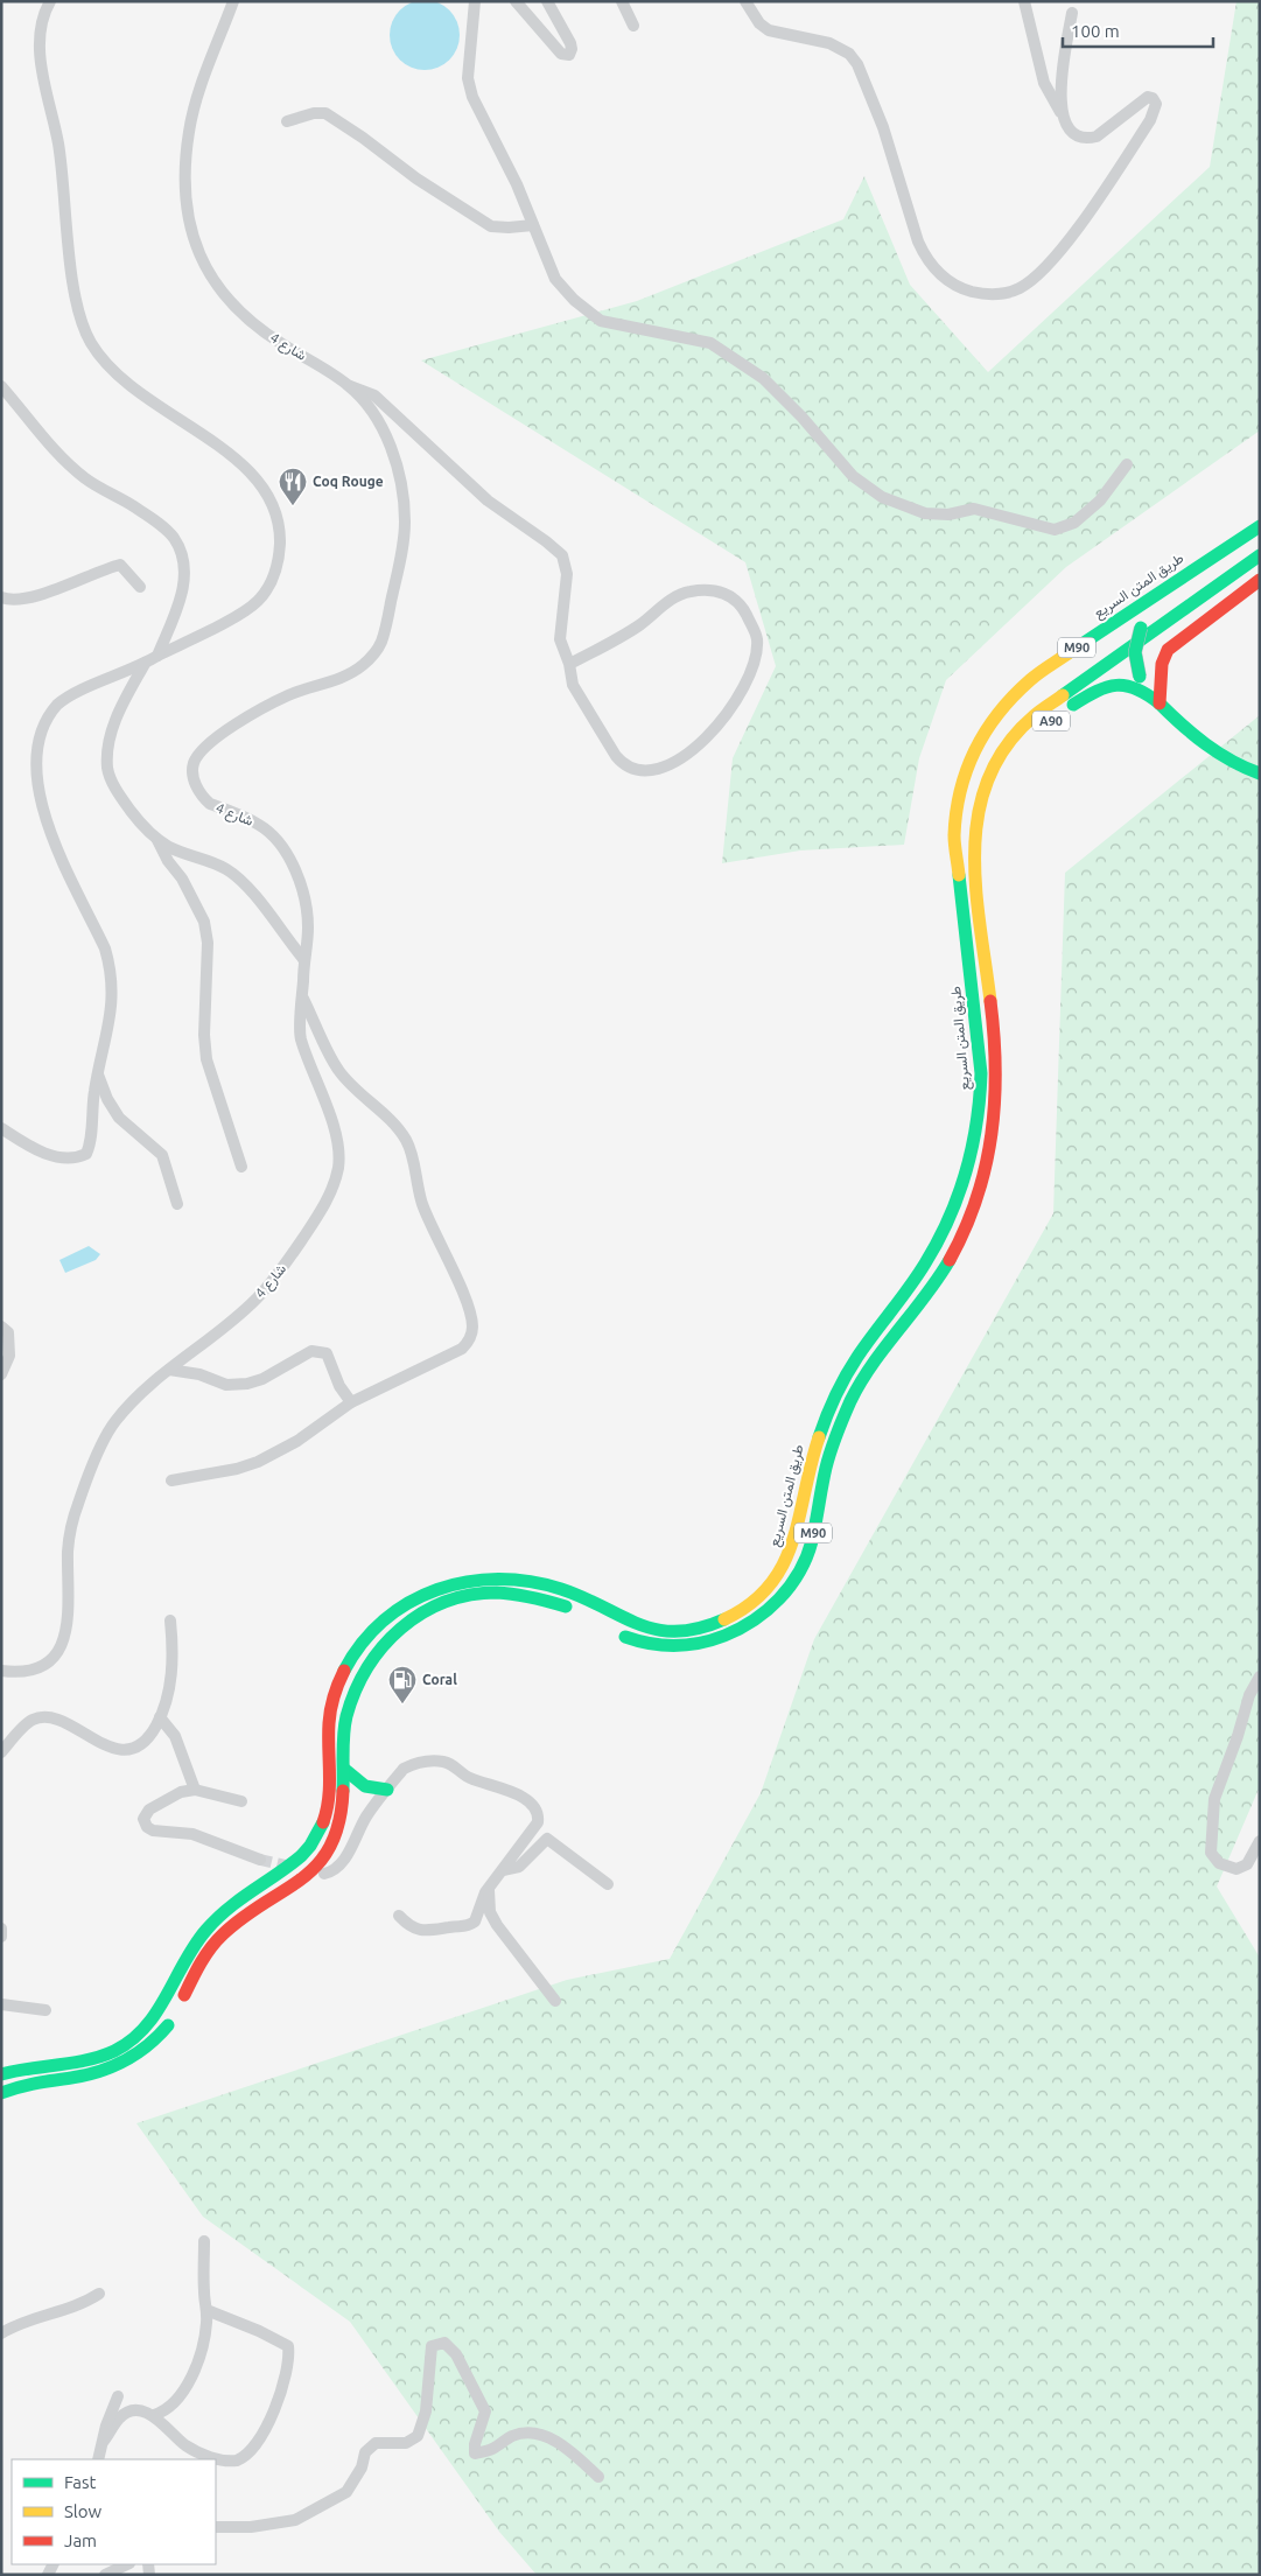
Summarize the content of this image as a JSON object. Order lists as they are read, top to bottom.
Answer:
{
  "streets": {
    "main road": ["طريق المتن السريع", "M90", "A90"],
    "street": ["شارع 4"]
  },
  "crossings": [
    ["M90", "A90"]
  ],
  "places": {
    "restaurant": ["Coq Rouge"],
    "fuel station": ["Coral"]
  },
  "legend": ["Fast", "Slow", "Jam"],
  "scale_bar": "100 m"
}
